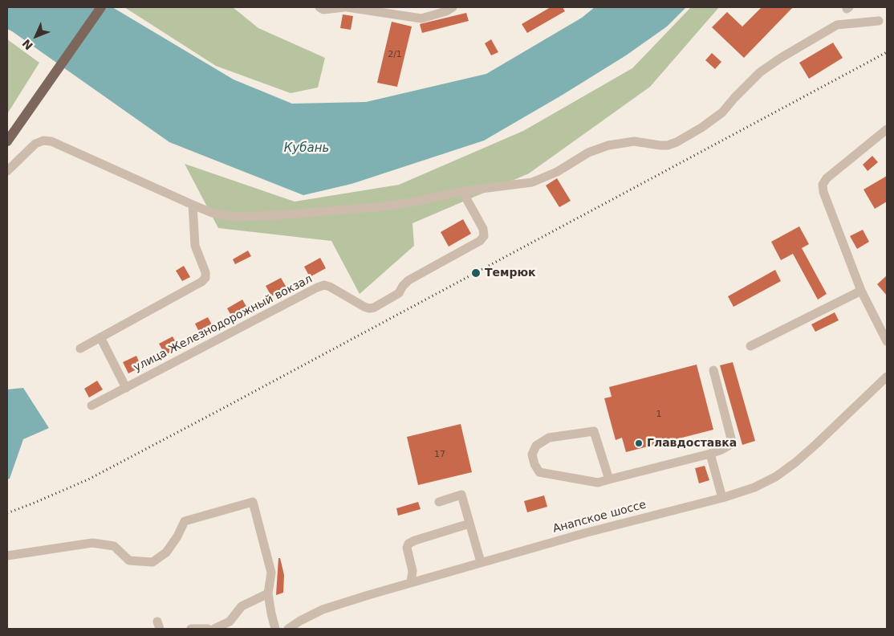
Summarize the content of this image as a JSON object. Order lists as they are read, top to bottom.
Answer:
{
  "streets": {
    "street": ["улица Железнодорожный вокзал", "Анапское шоссе"]
  },
  "water": ["Кубань"],
  "places": ["Темрюк", "Главдоставка"],
  "house_numbers": ["2/1", "1", "17"],
  "north": "bottom left"
}
